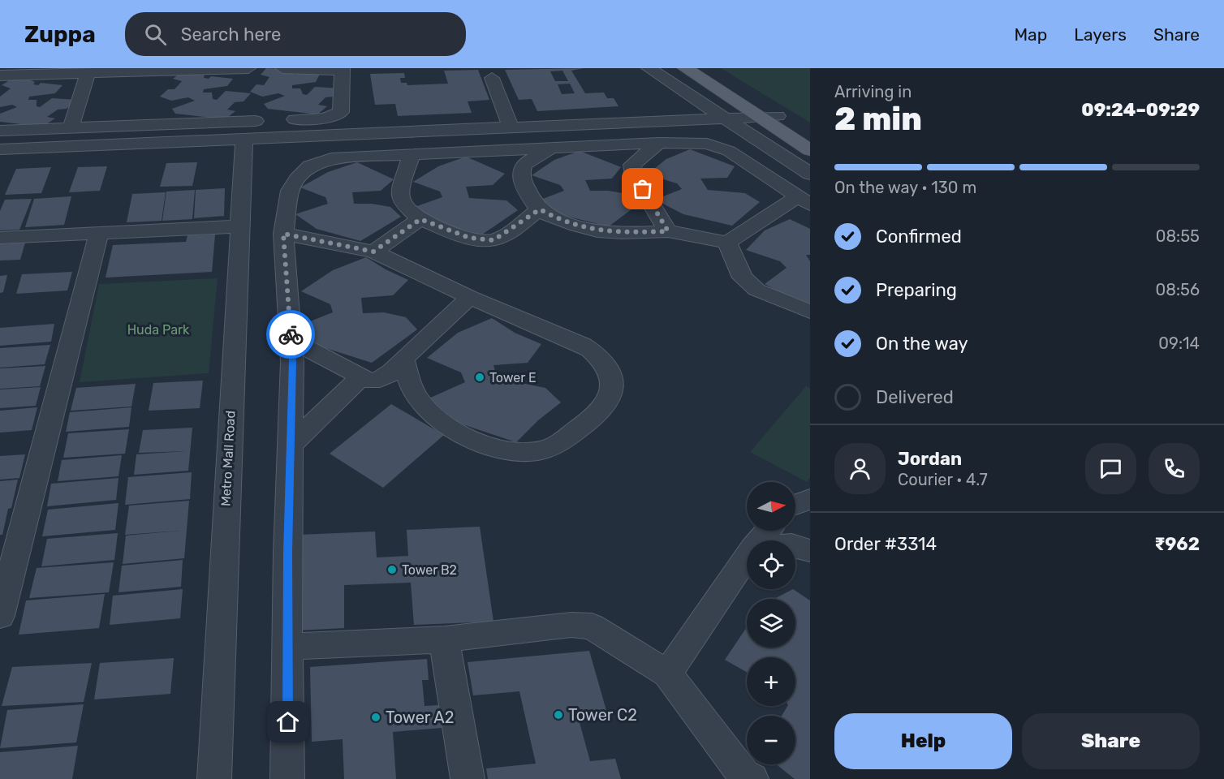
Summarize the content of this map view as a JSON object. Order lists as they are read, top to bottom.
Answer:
{
  "streets": {
    "street": ["Metro Mall Road"]
  },
  "parks": ["Huda Park"],
  "places": [
    "Tower E",
    "Tower B2",
    "Tower C2",
    "Tower A2"
  ],
  "north": "right",
  "page": {
    "header": "Zuppa",
    "search": "Search here",
    "nav": ["Map", "Layers", "Share"],
    "heading": ["2 min", "Arriving in", "09:24–09:29"],
    "panel": [
      "Jordan",
      "Courier · 4.7",
      "Order #3314",
      "₹962"
    ],
    "bar": "On the way · 130 m",
    "list": [
      ["Confirmed", "08:55"],
      ["Preparing", "08:56"],
      ["On the way", "09:14"],
      "Delivered"
    ],
    "map_buttons": ["+", "−"],
    "buttons": ["Help", "Share"]
  }
}
